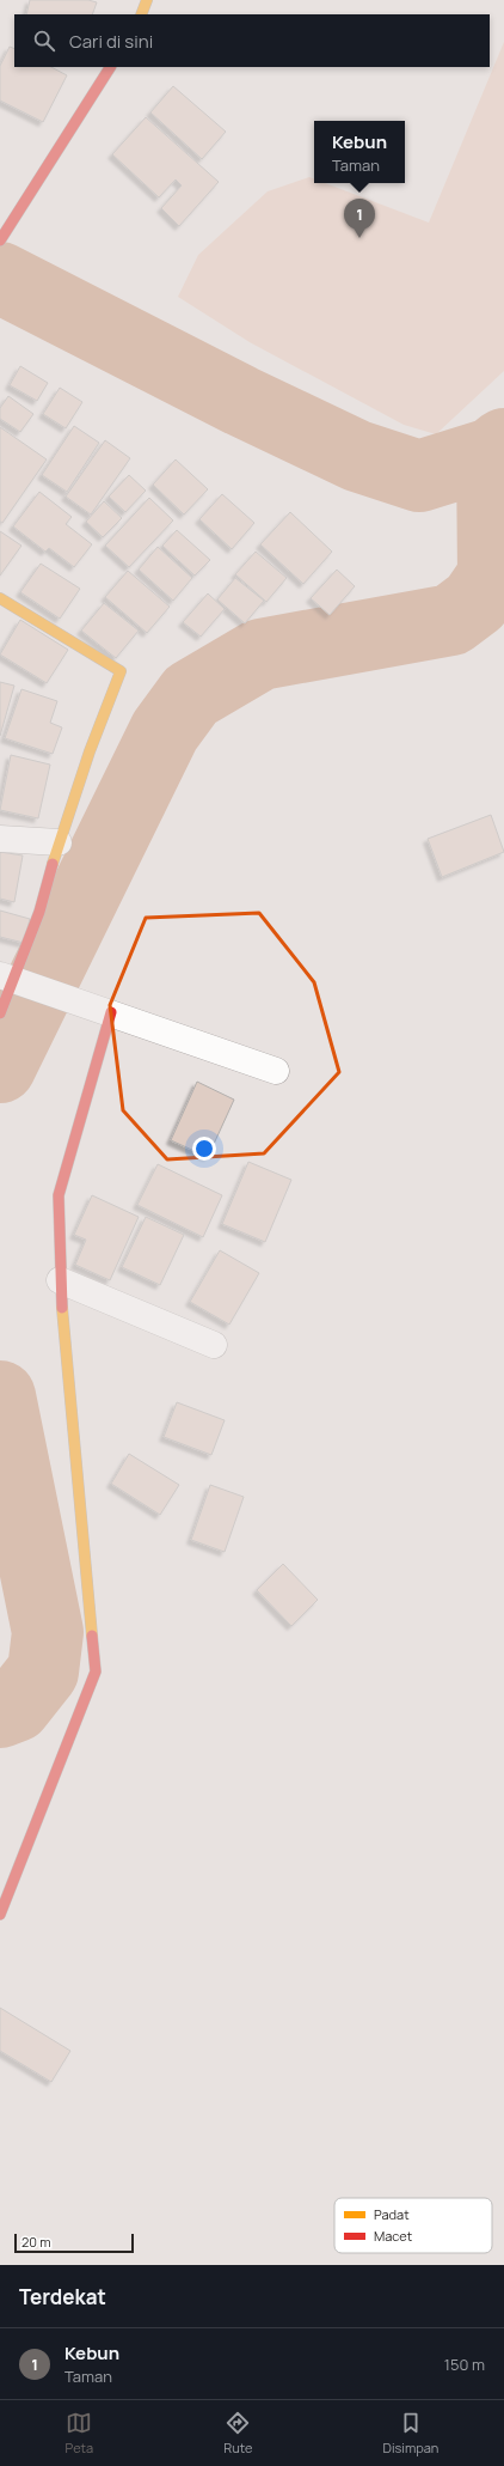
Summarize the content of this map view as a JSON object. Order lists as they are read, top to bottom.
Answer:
{
  "legend": ["Padat", "Macet"],
  "scale_bar": "20 m",
  "page": {
    "search": "Cari di sini",
    "popup": ["Kebun", "Taman"],
    "pins": "1",
    "scale": "20 m",
    "heading": "Terdekat",
    "list": [
      {
        "mark": "1",
        "name": "Kebun",
        "note": "Taman",
        "value": "150 m"
      }
    ],
    "nav": ["Peta", "Rute", "Disimpan"]
  }
}
